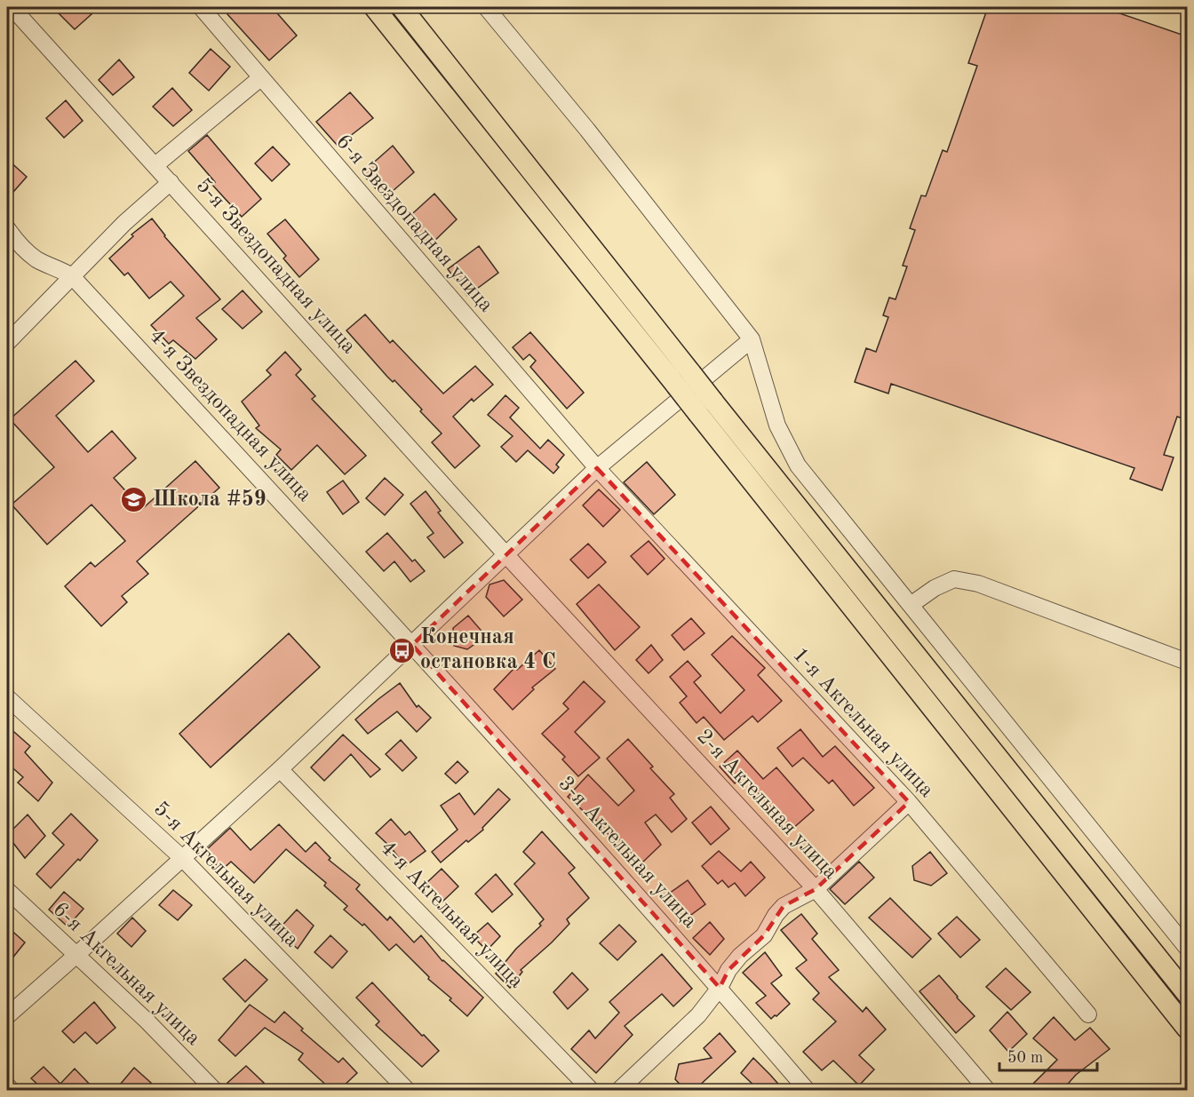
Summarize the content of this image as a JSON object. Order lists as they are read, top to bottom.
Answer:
{
  "streets": {
    "street": [
      "6-я Звездопадная улица",
      "5-я Звездопадная улица",
      "4-я Звездопадная улица",
      "1-я Акгельная улица",
      "2-я Акгельная улица",
      "3-я Акгельная улица",
      "5-я Акгельная улица",
      "4-я Акгельная улица",
      "6-я Акгельная улица"
    ]
  },
  "crossings": [
    ["6-я Звездопадная улица", "1-я Акгельная улица"],
    ["5-я Звездопадная улица", "2-я Акгельная улица"],
    ["4-я Звездопадная улица", "3-я Акгельная улица"]
  ],
  "places": {
    "school or university": ["Школа #59"],
    "bus stop": ["Конечная остановка 4 С"]
  },
  "scale_bar": "50 m"
}
